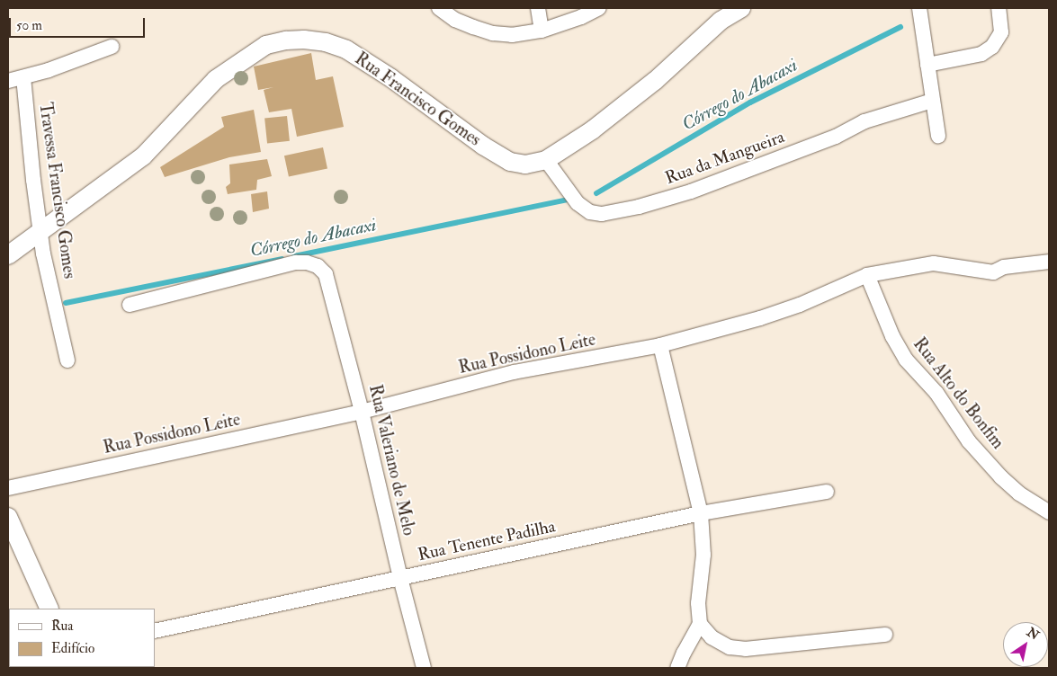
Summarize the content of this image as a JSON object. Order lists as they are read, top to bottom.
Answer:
{
  "streets": {
    "street": [
      "Rua Francisco Gomes",
      "Rua da Mangueira",
      "Travessa Francisco Gomes",
      "Rua Possidono Leite",
      "Rua Alto do Bonfim",
      "Rua Valeriano de Melo",
      "Rua Tenente Padilha"
    ]
  },
  "crossings": [
    ["Rua Francisco Gomes", "Rua da Mangueira"],
    ["Rua Francisco Gomes", "Travessa Francisco Gomes"],
    ["Rua Possidono Leite", "Rua Alto do Bonfim"],
    ["Rua Possidono Leite", "Rua Valeriano de Melo"],
    ["Rua Valeriano de Melo", "Rua Tenente Padilha"]
  ],
  "water": ["Córrego do Abacaxi"],
  "legend": ["Rua", "Edifício"],
  "scale_bar": "50 m",
  "north": "top right"
}
